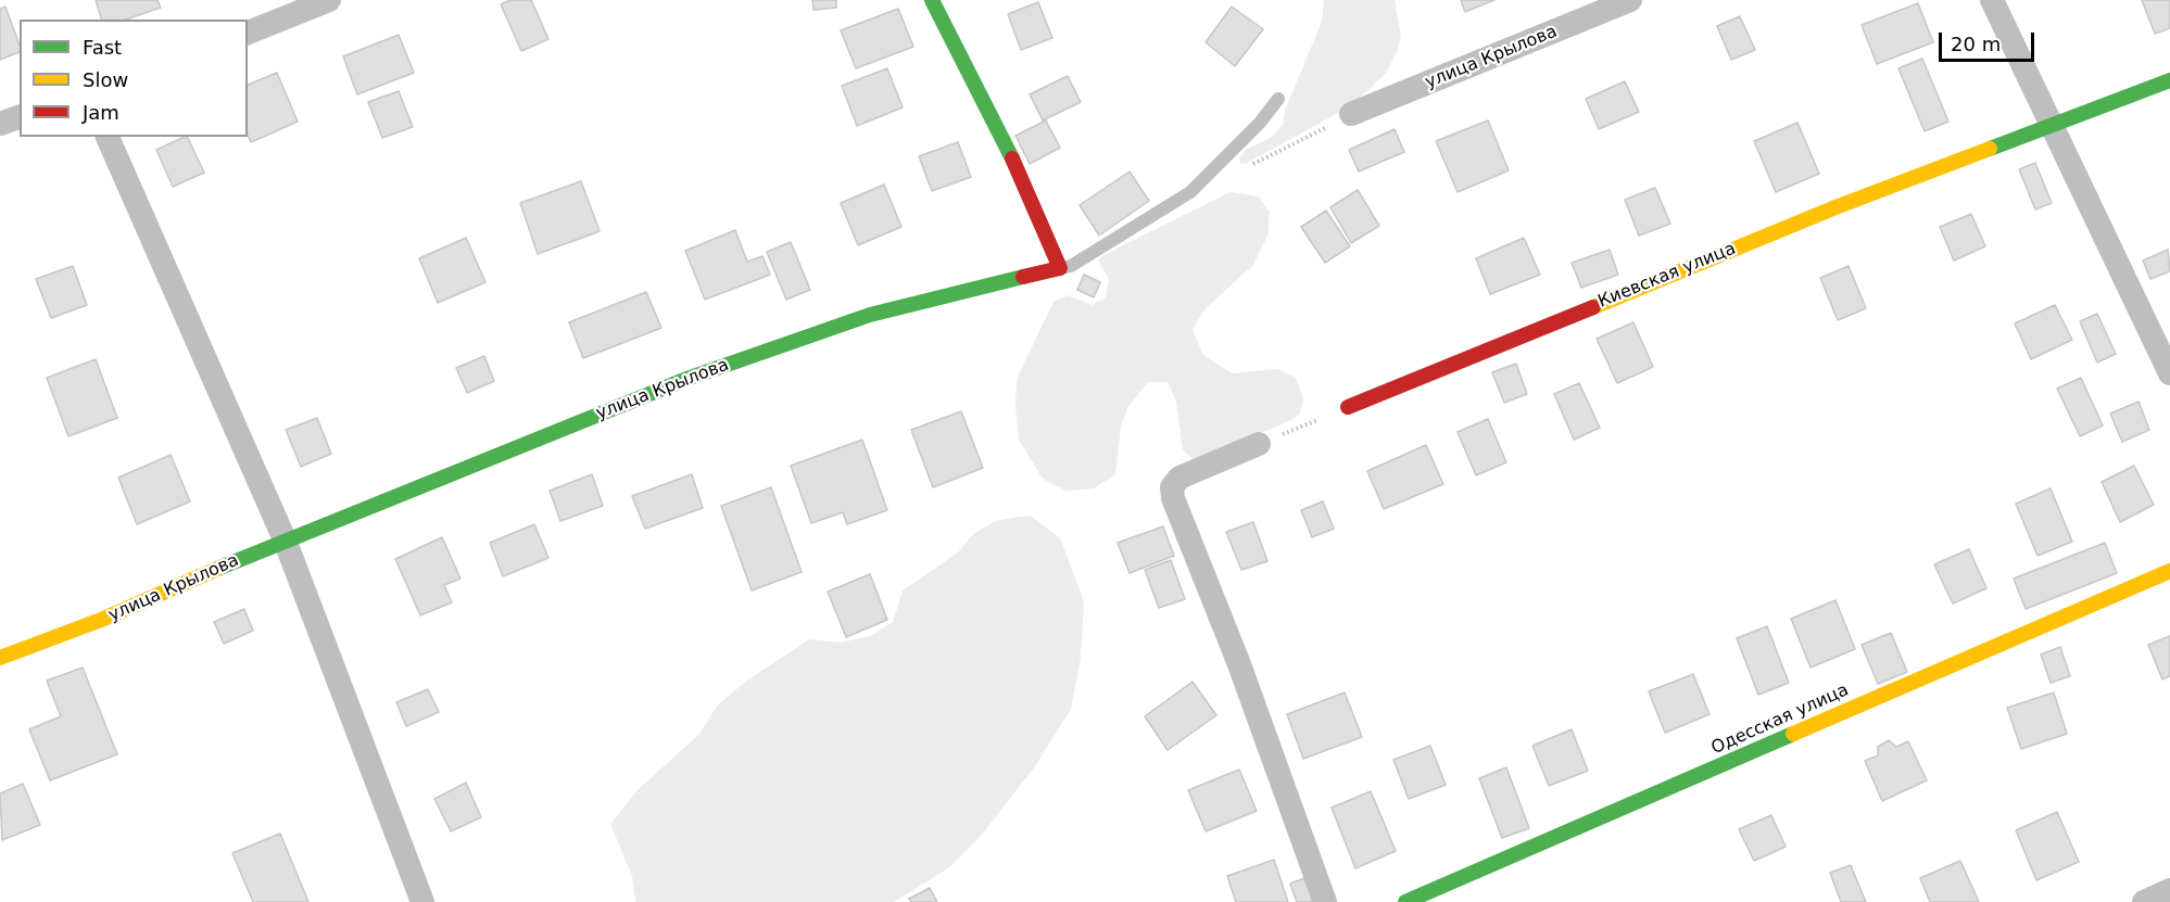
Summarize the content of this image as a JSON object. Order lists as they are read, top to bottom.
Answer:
{
  "streets": {
    "street": ["улица Крылова", "Киевская улица", "Одесская улица"]
  },
  "legend": ["Fast", "Slow", "Jam"],
  "scale_bar": "20 m"
}
